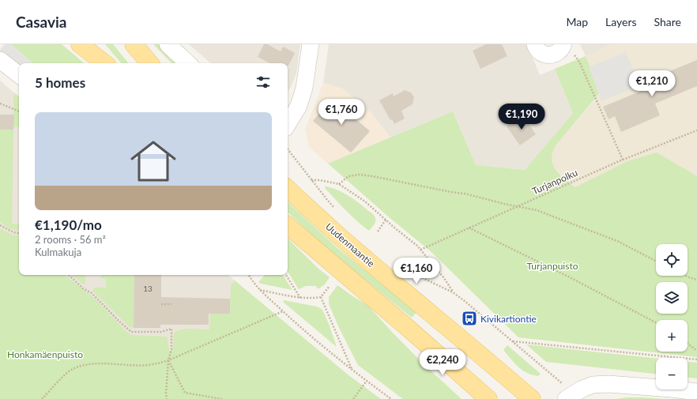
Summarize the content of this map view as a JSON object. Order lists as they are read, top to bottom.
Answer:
{
  "streets": {
    "main road": ["Uudenmaantie"],
    "path": ["Turjanpolku"]
  },
  "parks": ["Turjanpuisto", "Honkamäenpuisto"],
  "places": {
    "bus stop": ["Kivikartiontie"]
  },
  "house_numbers": ["13"],
  "page": {
    "header": "Casavia",
    "nav": ["Map", "Layers", "Share"],
    "heading": "5 homes",
    "price": [
      "€1,210",
      "€1,760",
      "€1,190",
      "€1,160",
      "€2,240"
    ],
    "list": [
      {
        "name": "€1,190/mo",
        "note": "2 rooms · 56 m² · Kulmakuja"
      }
    ],
    "map_buttons": ["+", "−"]
  }
}
